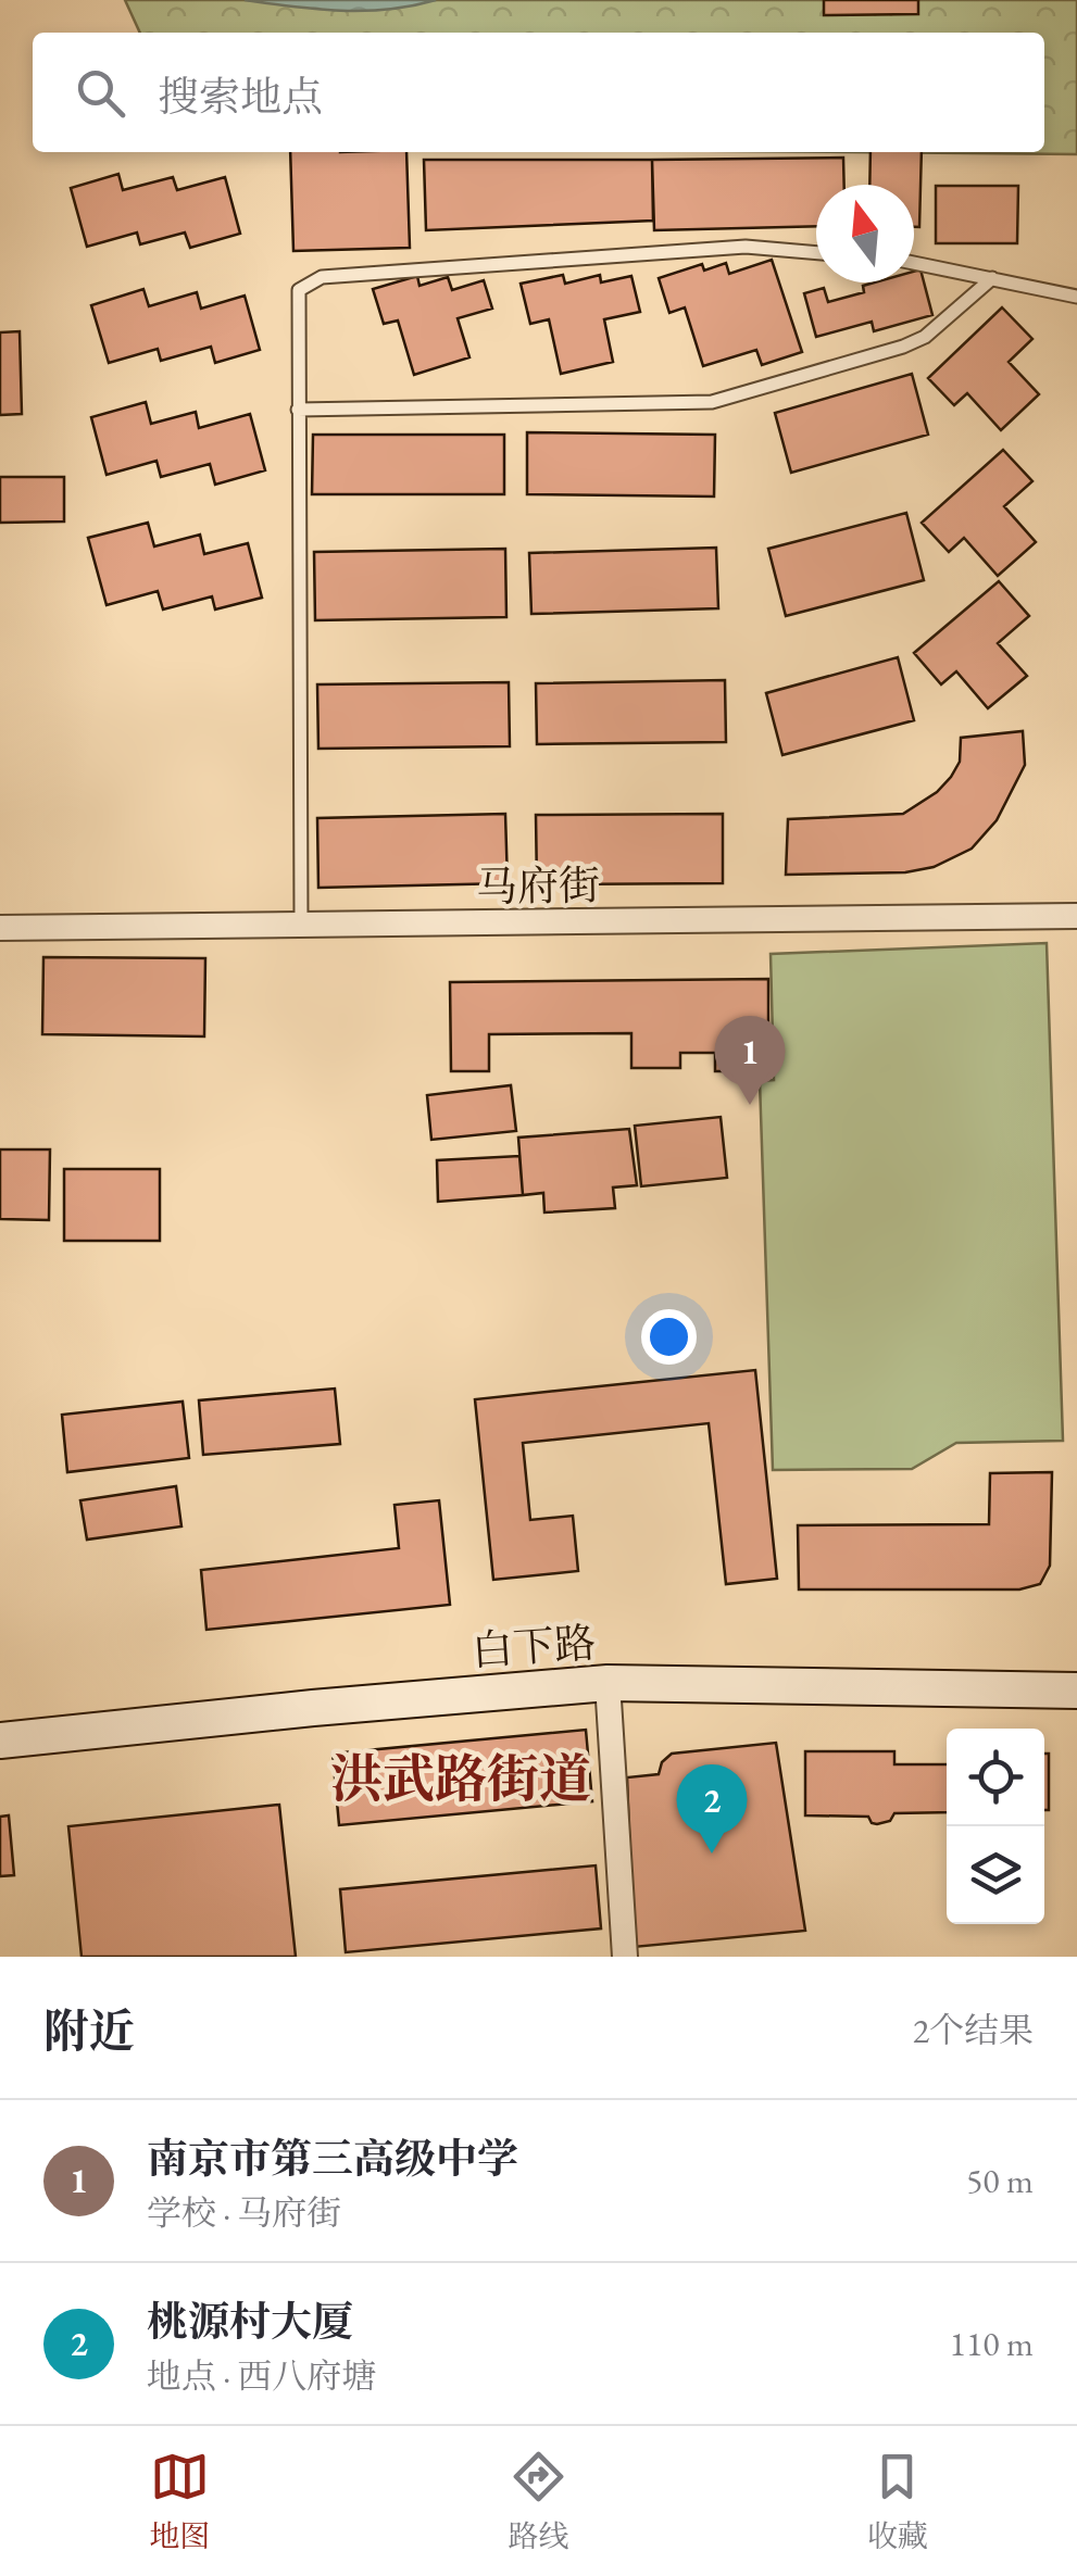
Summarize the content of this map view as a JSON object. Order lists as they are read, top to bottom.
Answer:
{
  "streets": {
    "main road": ["白下路"],
    "street": ["马府街"]
  },
  "districts": ["洪武路街道"],
  "north": "top",
  "page": {
    "search": "搜索地点",
    "pins": ["1", "2"],
    "heading": ["附近", "2个结果"],
    "list": [
      {
        "mark": "1",
        "name": "南京市第三高级中学",
        "note": "学校 · 马府街",
        "value": "50 m"
      },
      {
        "mark": "2",
        "name": "桃源村大厦",
        "note": "地点 · 西八府塘",
        "value": "110 m"
      }
    ],
    "nav": ["地图", "路线", "收藏"]
  }
}
